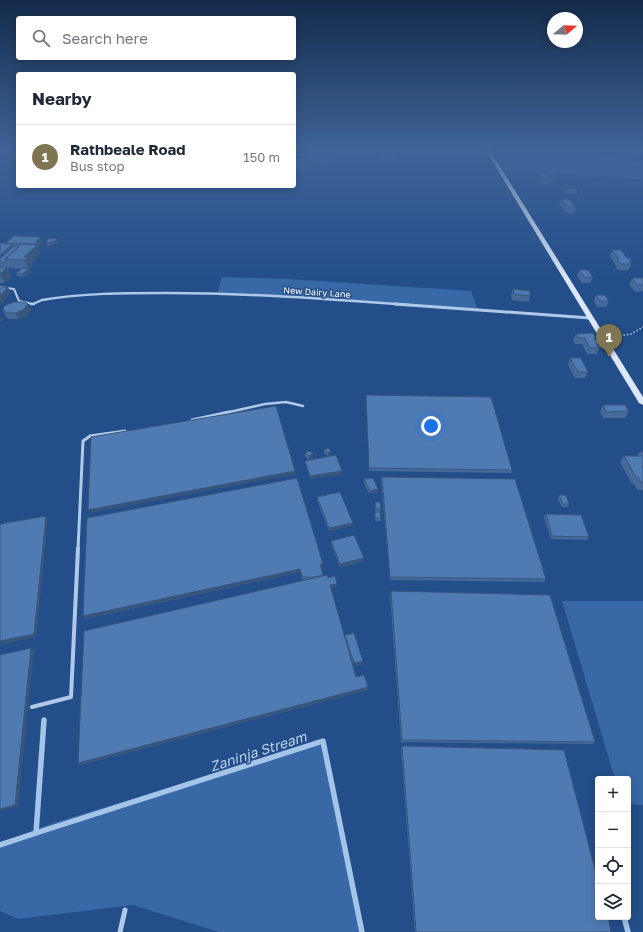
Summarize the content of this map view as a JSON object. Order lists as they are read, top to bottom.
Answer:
{
  "streets": {
    "street": ["New Dairy Lane"]
  },
  "water": ["Zaninja Stream"],
  "north": "right",
  "page": {
    "search": "Search here",
    "heading": "Nearby",
    "list": [
      {
        "mark": "1",
        "name": "Rathbeale Road",
        "note": "Bus stop",
        "value": "150 m"
      }
    ],
    "pins": "1",
    "map_buttons": ["+", "−"]
  }
}
